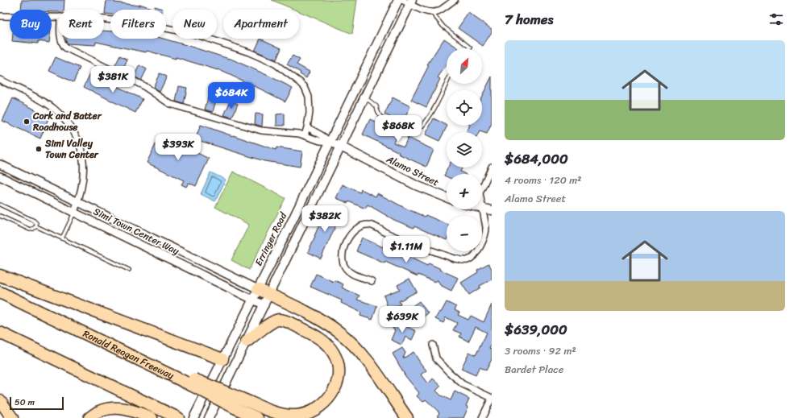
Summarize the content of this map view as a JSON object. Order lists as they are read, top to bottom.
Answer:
{
  "streets": {
    "highway": ["Ronald Reagan Freeway"],
    "main road": ["Alamo Street", "Erringer Road"],
    "street": ["Simi Town Center Way"]
  },
  "crossings": [
    ["Alamo Street", "Erringer Road"],
    ["Simi Town Center Way", "Erringer Road"]
  ],
  "places": ["Cork and Batter Roadhouse", "Simi Valley Town Center"],
  "scale_bar": "50 m",
  "north": "top right",
  "page": {
    "heading": "7 homes",
    "chip": [
      "Buy",
      "Rent",
      "Filters",
      "New",
      "Apartment"
    ],
    "list": [
      {
        "name": "$684,000",
        "note": "4 rooms · 120 m² · Alamo Street"
      },
      {
        "name": "$639,000",
        "note": "3 rooms · 92 m² · Bardet Place"
      }
    ],
    "map_buttons": ["+", "−"],
    "price": [
      "$381K",
      "$684K",
      "$868K",
      "$393K",
      "$382K",
      "$1.11M",
      "$639K"
    ],
    "scale": "50 m"
  }
}
